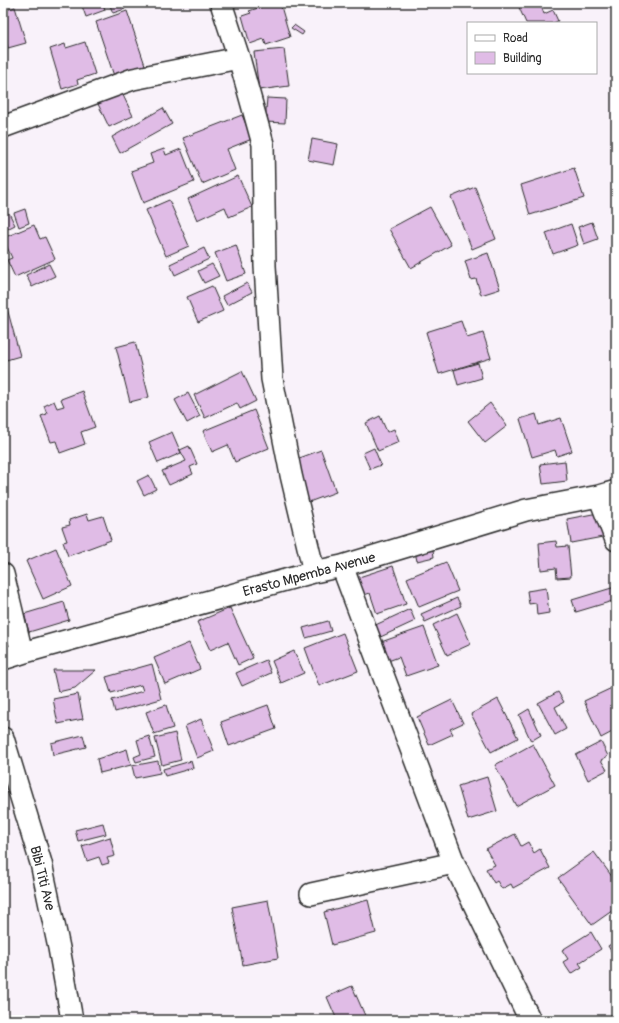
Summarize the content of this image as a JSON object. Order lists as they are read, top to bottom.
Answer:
{
  "streets": {
    "street": ["Erasto Mpemba Avenue", "Bibi Titi Ave"]
  },
  "legend": ["Road", "Building"]
}
